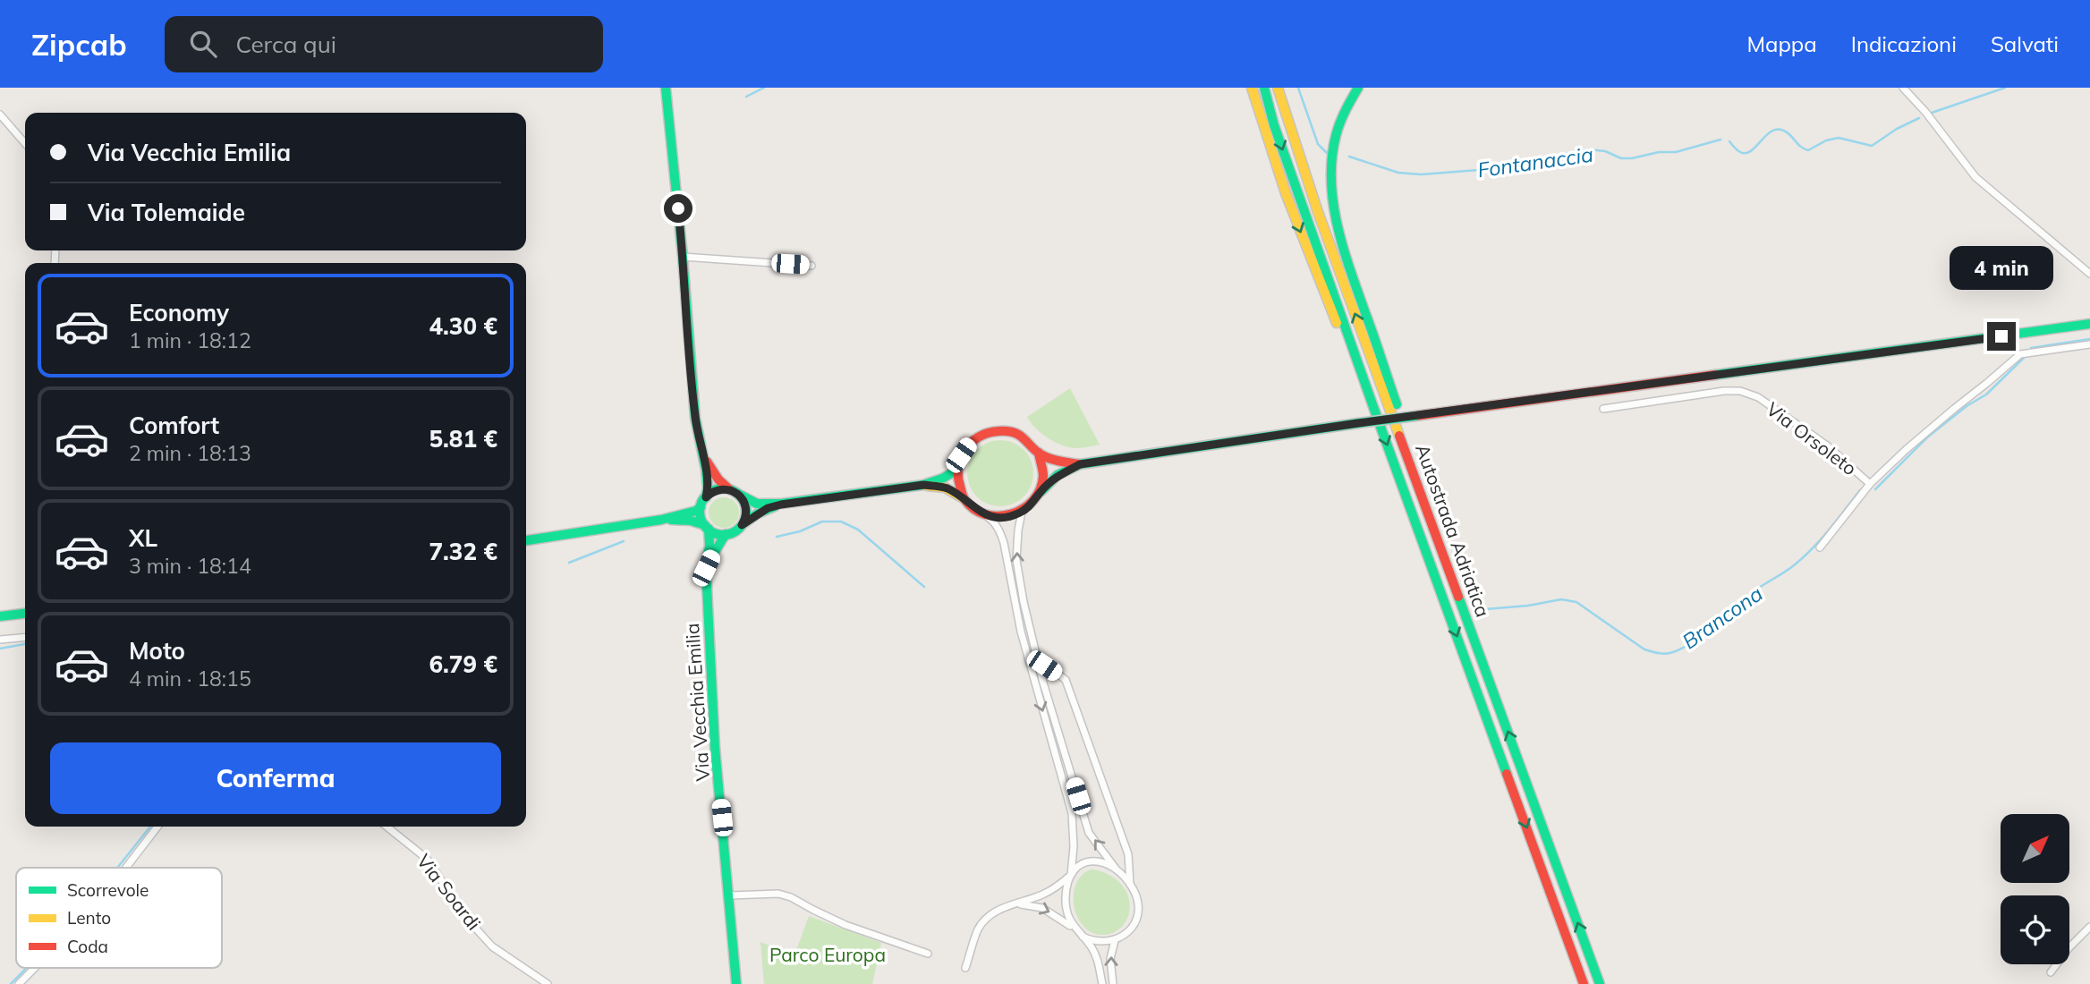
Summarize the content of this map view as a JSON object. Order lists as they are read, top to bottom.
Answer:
{
  "streets": {
    "main road": ["Autostrada Adriatica", "Via Vecchia Emilia"],
    "street": ["Via Orsoleto", "Via Soardi"]
  },
  "water": ["Fontanaccia", "Brancona"],
  "parks": ["Parco Europa"],
  "legend": ["Scorrevole", "Lento", "Coda"],
  "north": "top right",
  "page": {
    "header": "Zipcab",
    "search": "Cerca qui",
    "nav": ["Mappa", "Indicazioni", "Salvati"],
    "banner": ["Via Vecchia Emilia", "Via Tolemaide"],
    "bubble": "4 min",
    "list": [
      {
        "name": "Economy",
        "note": "1 min · 18:12",
        "value": "4.30 €"
      },
      {
        "name": "Comfort",
        "note": "2 min · 18:13",
        "value": "5.81 €"
      },
      {
        "name": "XL",
        "note": "3 min · 18:14",
        "value": "7.32 €"
      },
      {
        "name": "Moto",
        "note": "4 min · 18:15",
        "value": "6.79 €"
      }
    ],
    "buttons": "Conferma"
  }
}
